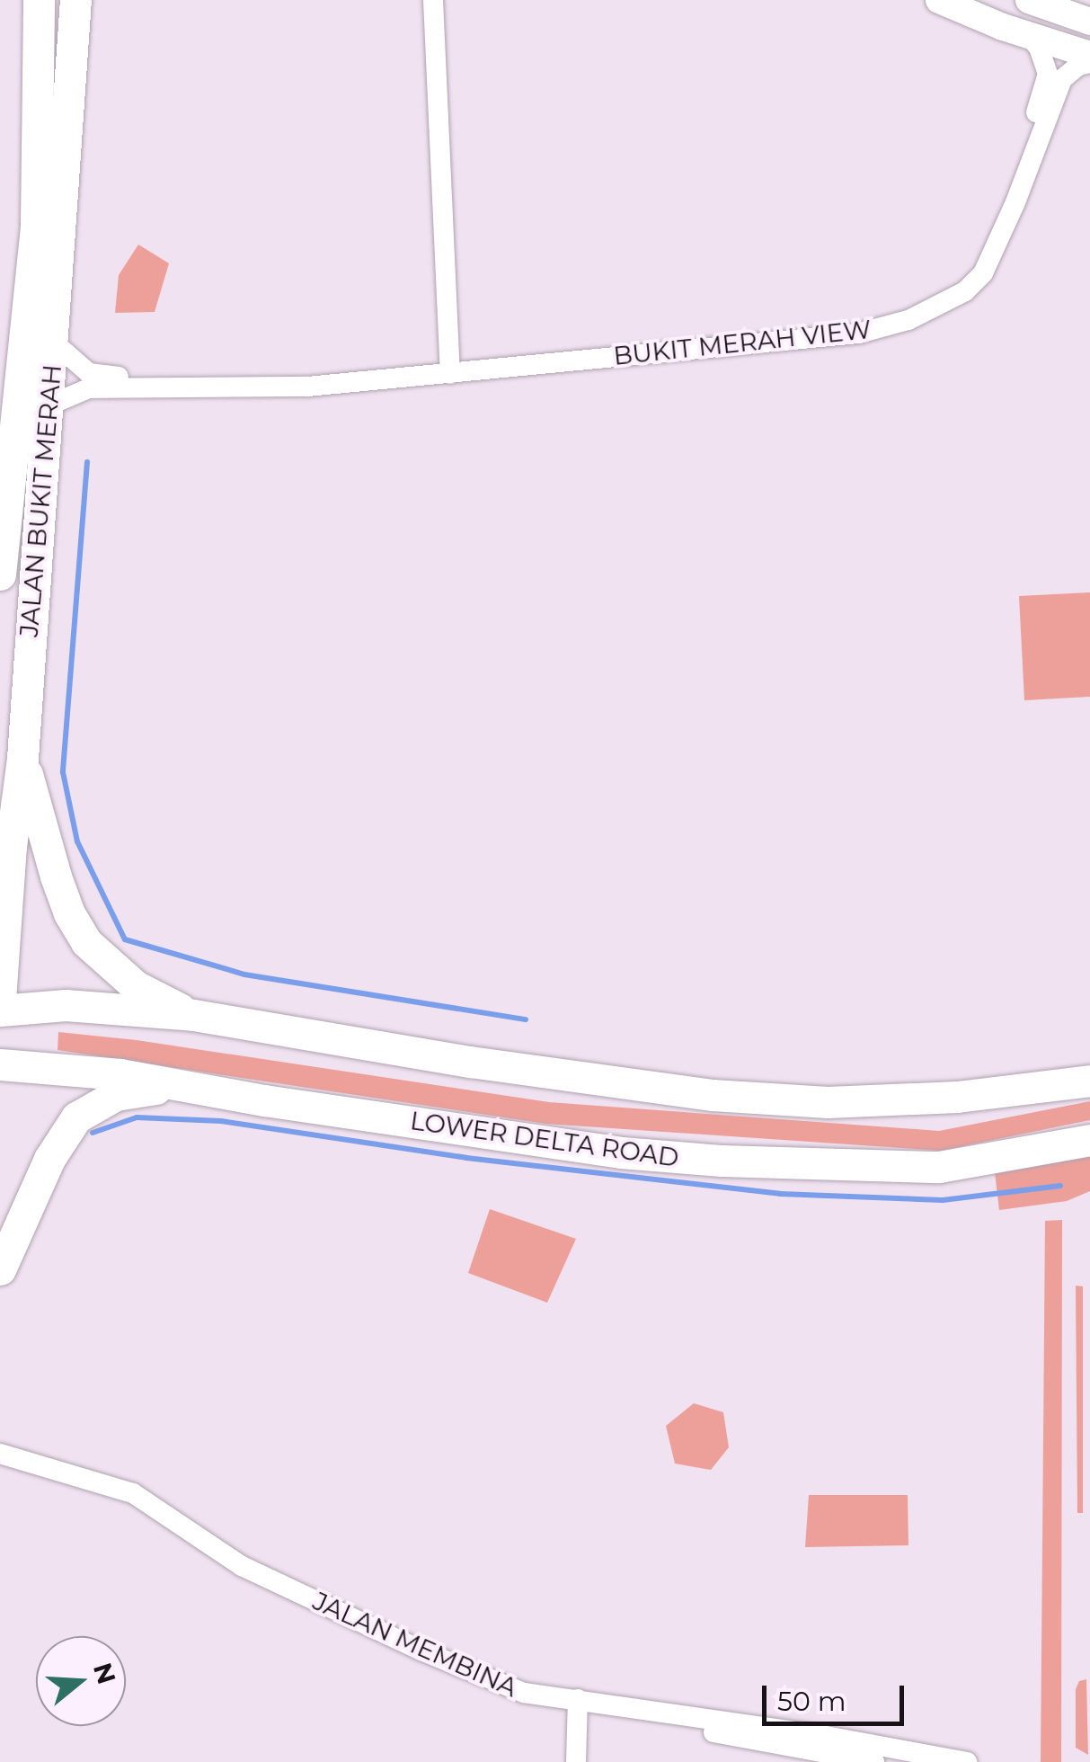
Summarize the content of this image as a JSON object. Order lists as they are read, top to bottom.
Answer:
{
  "streets": {
    "main road": ["JALAN BUKIT MERAH", "LOWER DELTA ROAD"],
    "street": ["BUKIT MERAH VIEW", "JALAN MEMBINA"]
  },
  "crossings": [
    ["BUKIT MERAH VIEW", "JALAN BUKIT MERAH"]
  ],
  "scale_bar": "50 m",
  "north": "right"
}
